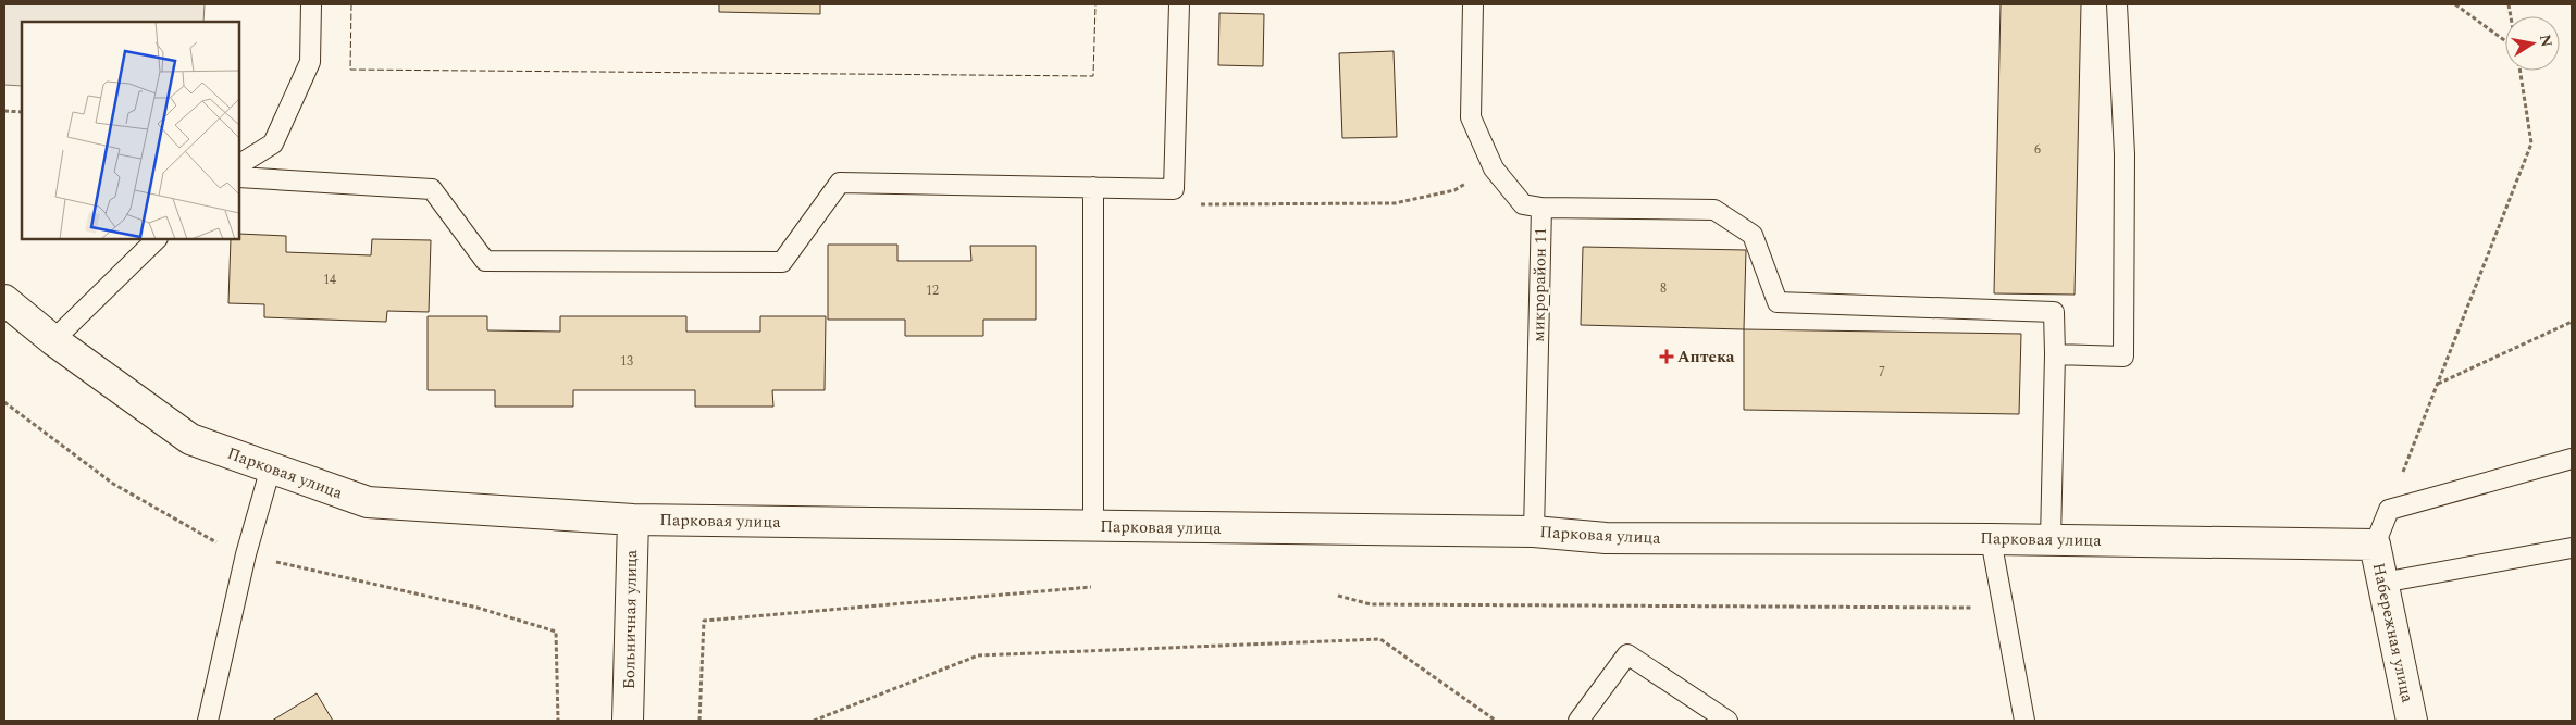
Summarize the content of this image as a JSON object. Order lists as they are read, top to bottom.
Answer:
{
  "streets": {
    "street": ["Парковая улица", "Больничная улица", "Набережная улица"],
    "lane": ["микрорайон 11"]
  },
  "crossings": [
    ["микрорайон 11", "Парковая улица"],
    ["Парковая улица", "Больничная улица"],
    ["Парковая улица", "Набережная улица"]
  ],
  "places": {
    "health": ["Аптека"]
  },
  "house_numbers": [
    "6",
    "14",
    "8",
    "12",
    "13",
    "7"
  ],
  "north": "right"
}
